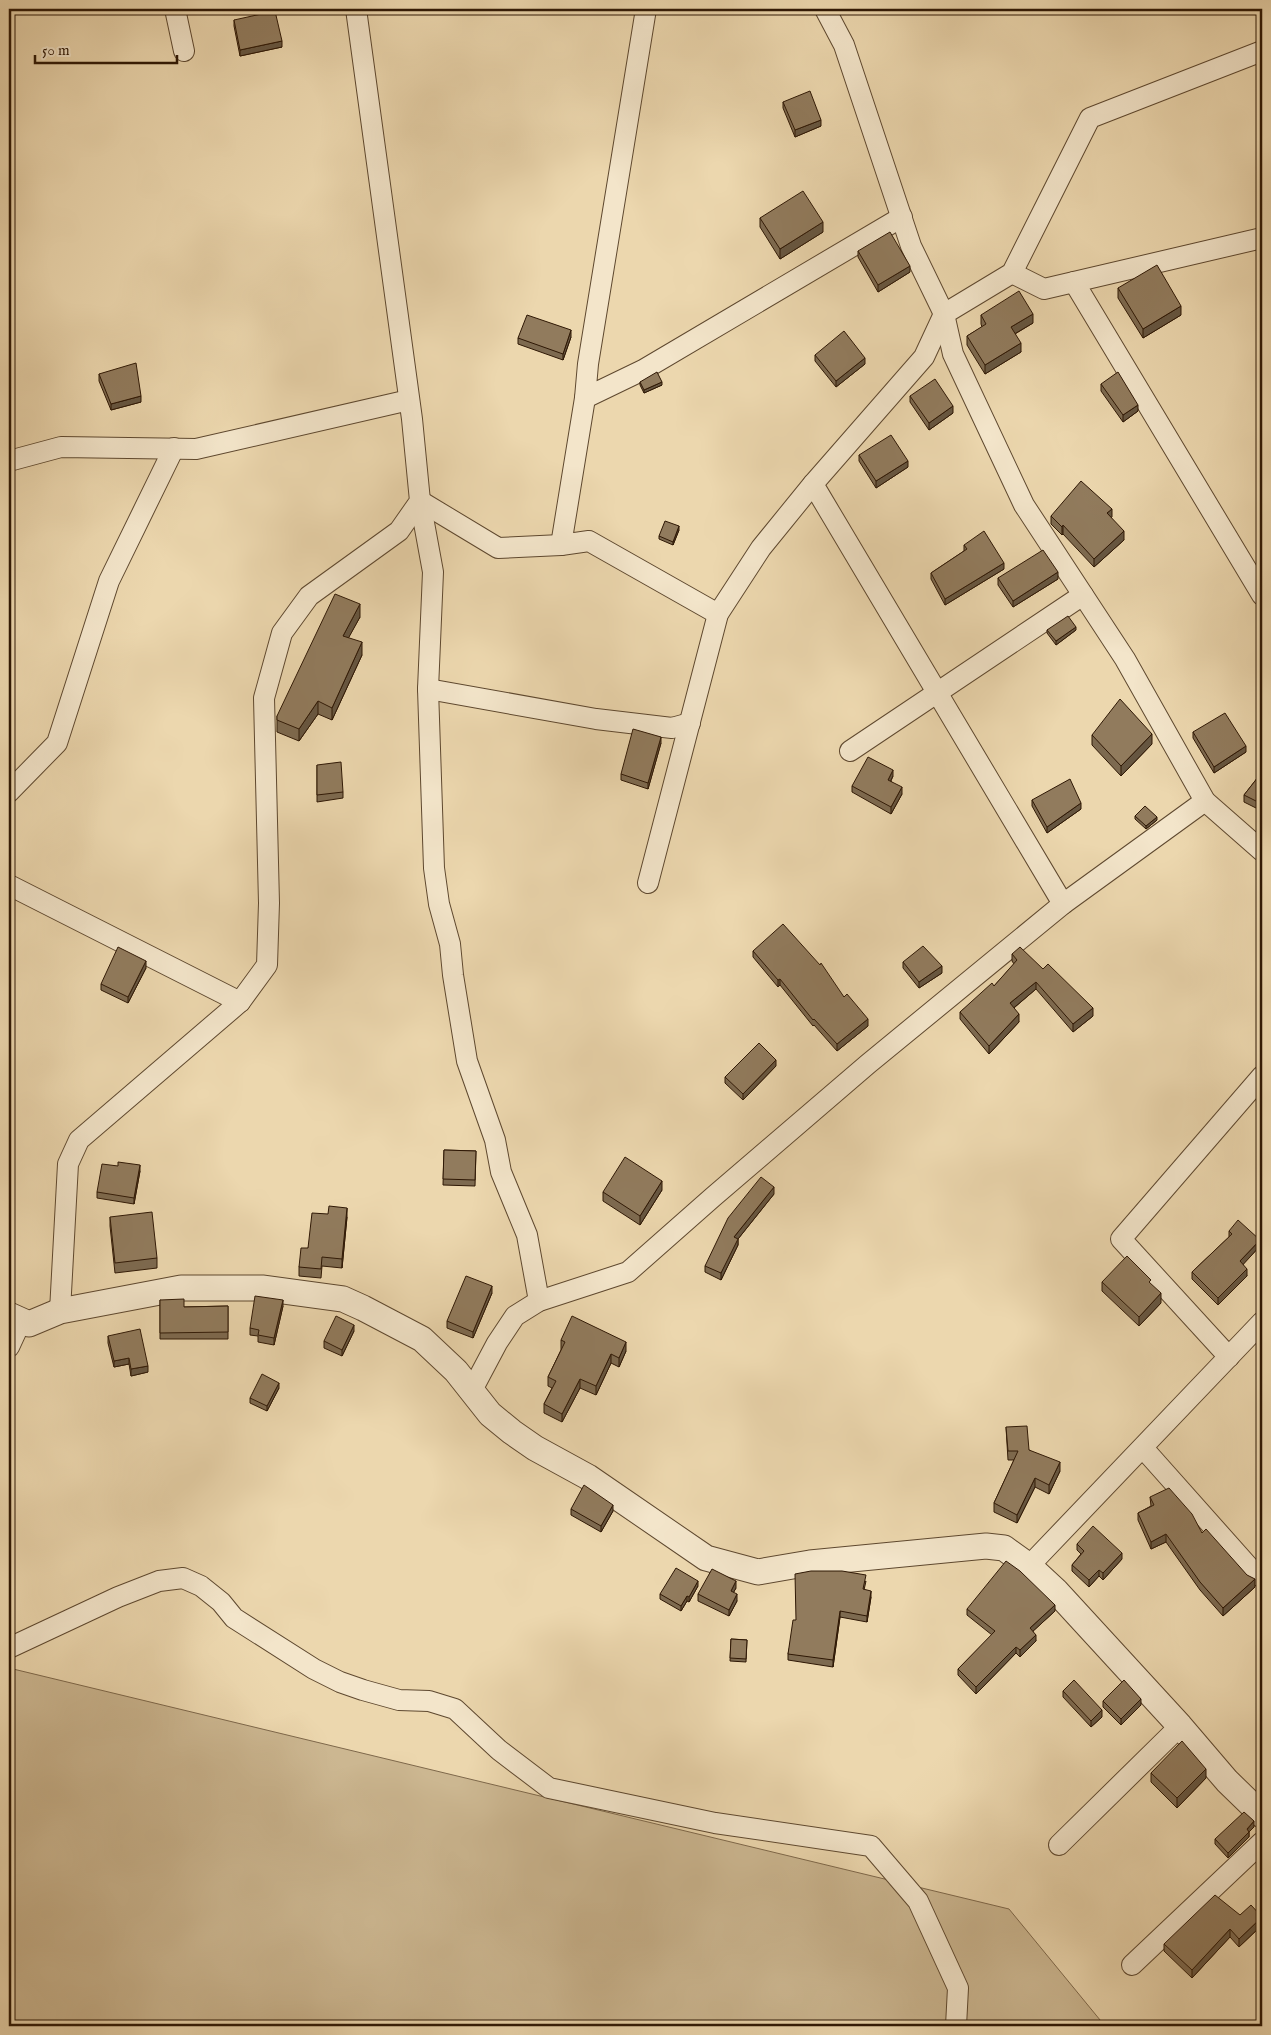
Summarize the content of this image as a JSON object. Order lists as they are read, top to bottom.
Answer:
{
  "scale_bar": "50 m"
}
